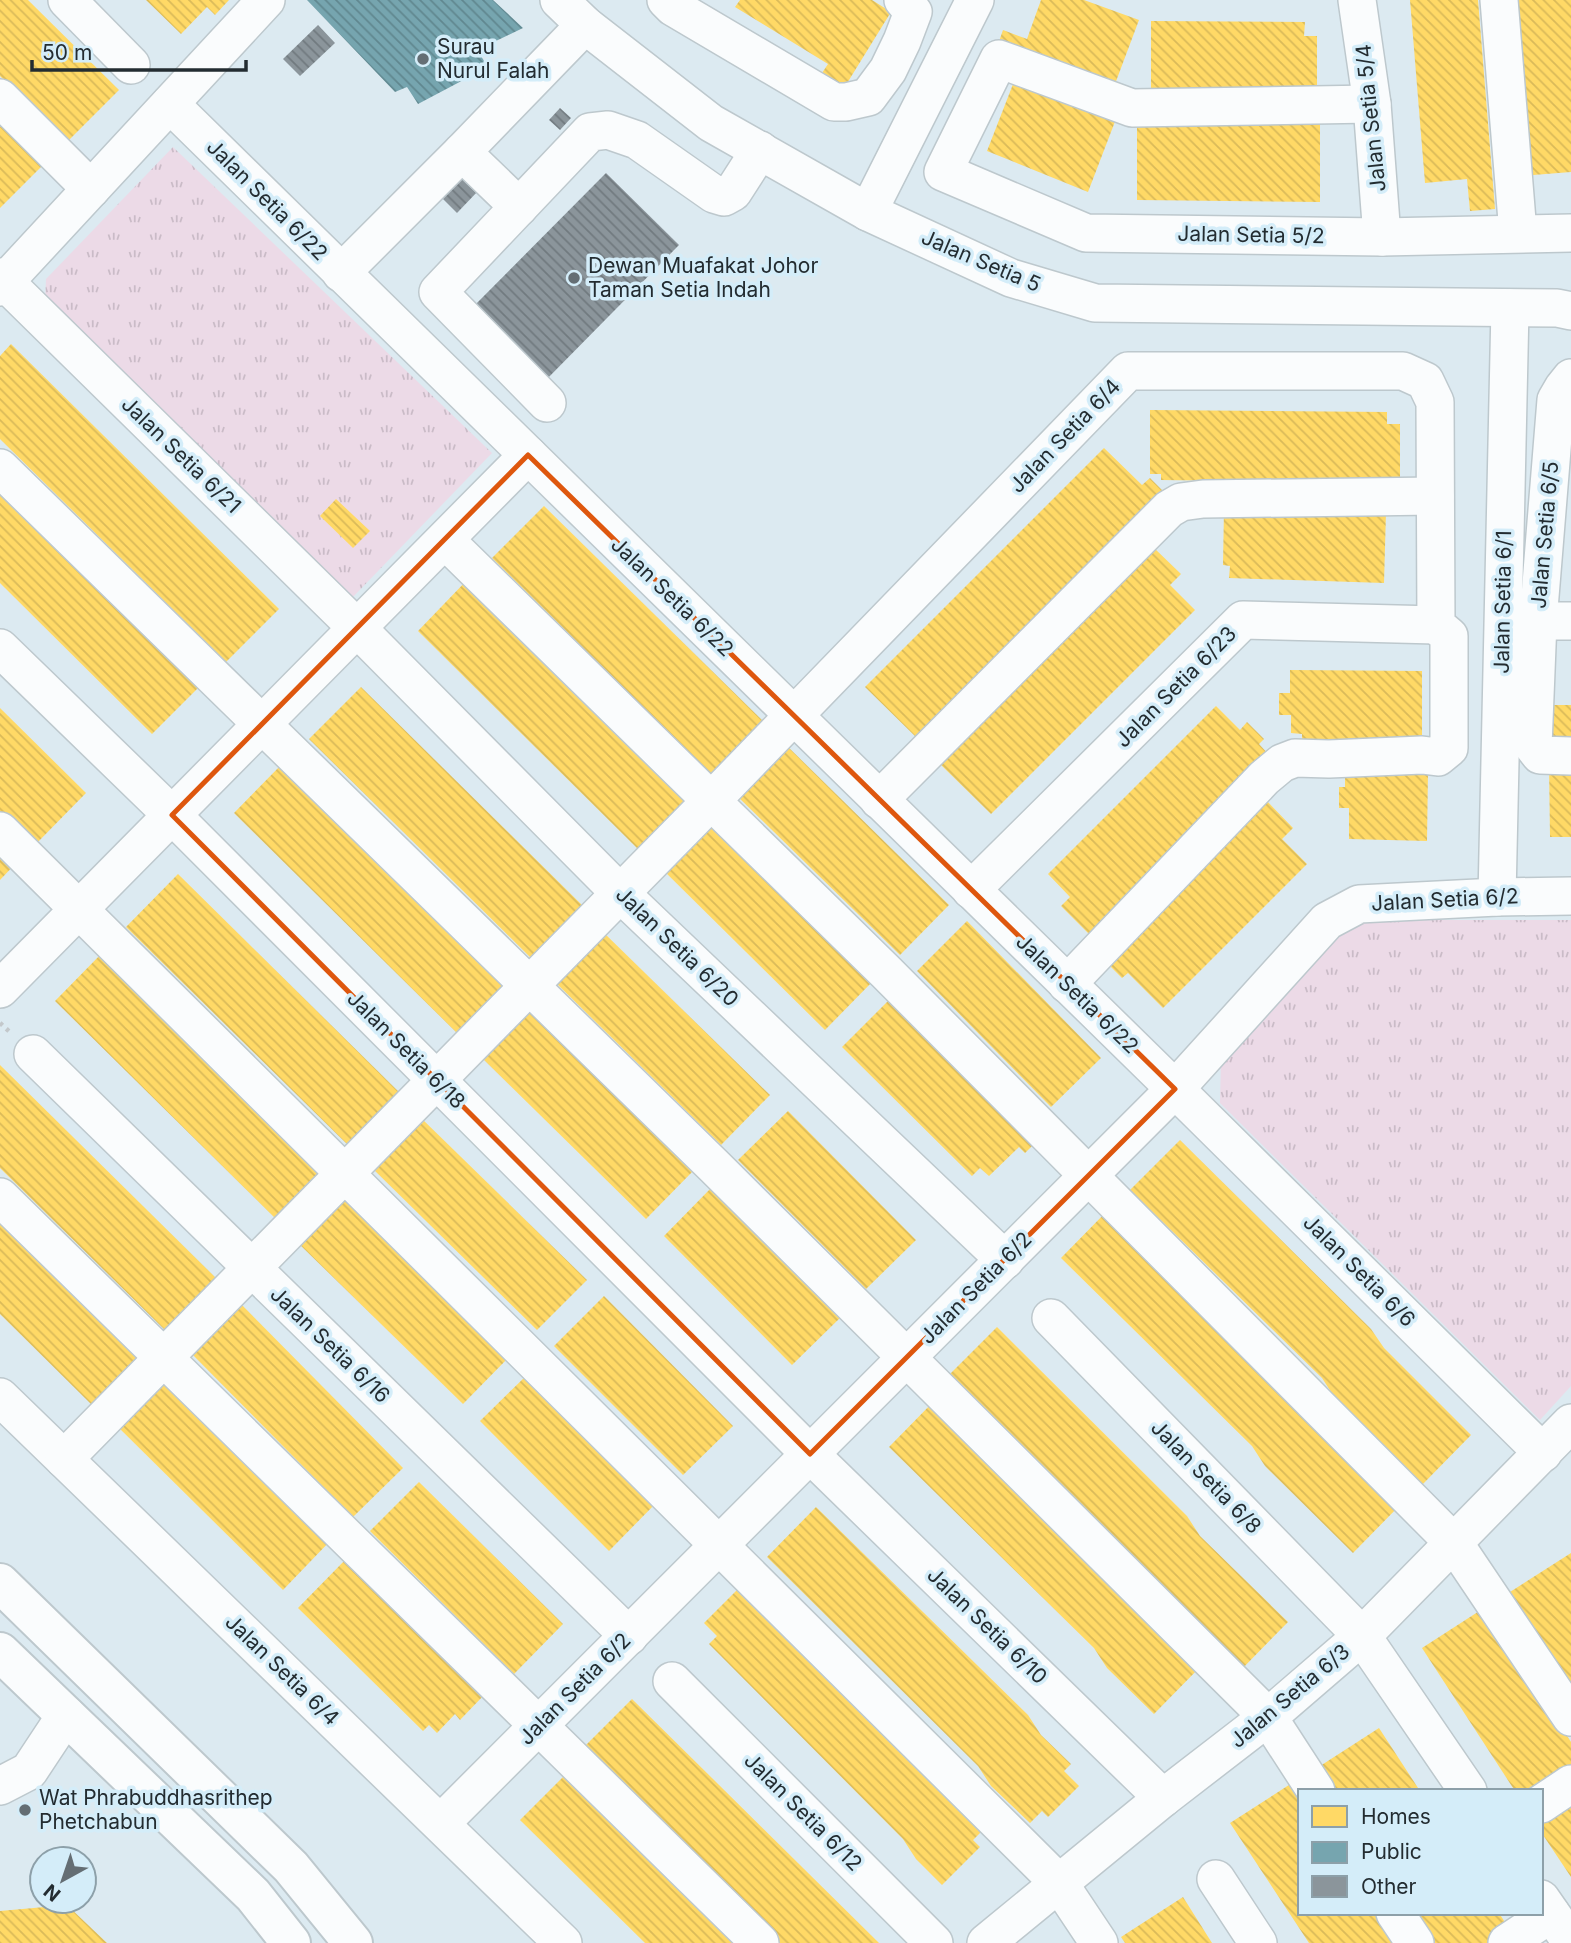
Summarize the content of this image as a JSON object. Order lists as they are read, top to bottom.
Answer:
{
  "streets": {
    "street": [
      "Jalan Setia 5/4",
      "Jalan Setia 6/22",
      "Jalan Setia 5/2",
      "Jalan Setia 5",
      "Jalan Setia 6/4",
      "Jalan Setia 6/21",
      "Jalan Setia 6/5",
      "Jalan Setia 6/1",
      "Jalan Setia 6/23",
      "Jalan Setia 6/2",
      "Jalan Setia 6/20",
      "Jalan Setia 6/18",
      "Jalan Setia 6/6",
      "Jalan Setia 6/16",
      "Jalan Setia 6/8",
      "Jalan Setia 6/10",
      "Jalan Setia 6/3",
      "Jalan Setia 6/12"
    ]
  },
  "crossings": [
    ["Jalan Setia 5/4", "Jalan Setia 5/2"],
    ["Jalan Setia 6/22", "Jalan Setia 6/4"],
    ["Jalan Setia 6/22", "Jalan Setia 6/23"],
    ["Jalan Setia 6/22", "Jalan Setia 6/2"],
    ["Jalan Setia 6/22", "Jalan Setia 6/6"],
    ["Jalan Setia 5", "Jalan Setia 6/1"],
    ["Jalan Setia 6/4", "Jalan Setia 6/2"],
    ["Jalan Setia 6/4", "Jalan Setia 6/20"],
    ["Jalan Setia 6/4", "Jalan Setia 6/18"],
    ["Jalan Setia 6/4", "Jalan Setia 6/16"],
    ["Jalan Setia 6/21", "Jalan Setia 6/20"],
    ["Jalan Setia 6/1", "Jalan Setia 6/2"],
    ["Jalan Setia 6/2", "Jalan Setia 6/20"],
    ["Jalan Setia 6/2", "Jalan Setia 6/18"],
    ["Jalan Setia 6/2", "Jalan Setia 6/6"],
    ["Jalan Setia 6/2", "Jalan Setia 6/16"],
    ["Jalan Setia 6/2", "Jalan Setia 6/10"],
    ["Jalan Setia 6/18", "Jalan Setia 6/10"],
    ["Jalan Setia 6/6", "Jalan Setia 6/3"],
    ["Jalan Setia 6/8", "Jalan Setia 6/3"],
    ["Jalan Setia 6/10", "Jalan Setia 6/3"]
  ],
  "places": ["Surau Nurul Falah", "Dewan Muafakat Johor Taman Setia Indah", "Wat Phrabuddhasrithep Phetchabun"],
  "legend": ["Homes", "Public", "Other"],
  "scale_bar": "50 m",
  "north": "bottom left"
}
